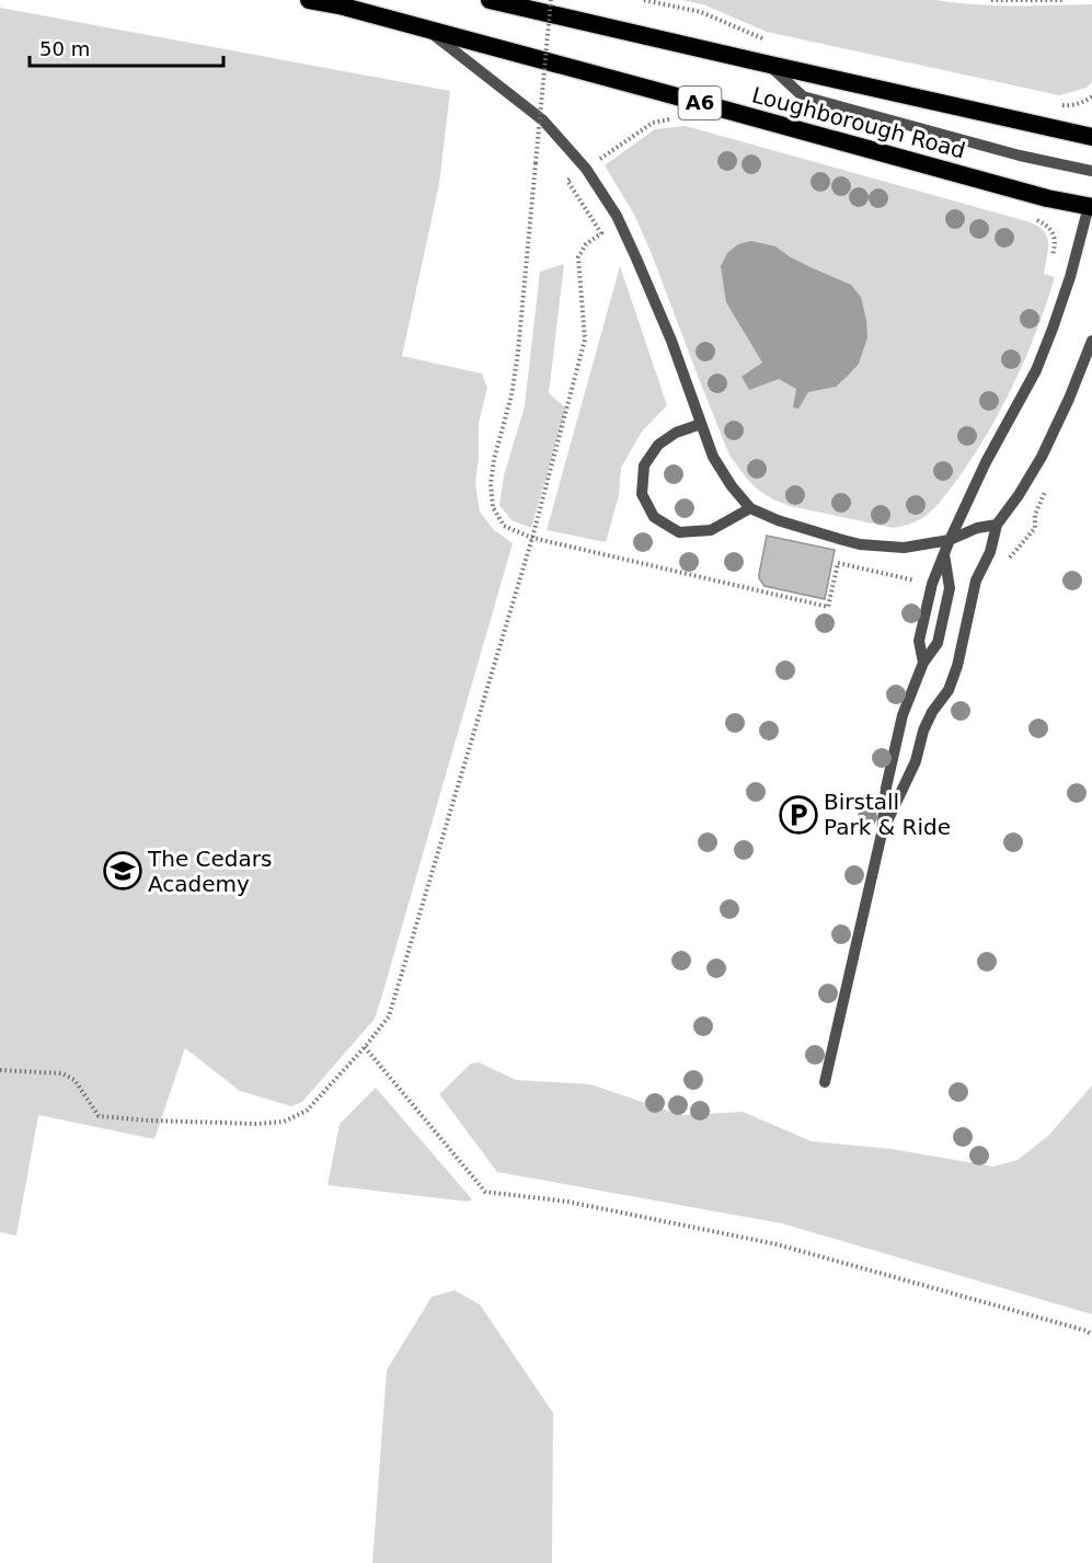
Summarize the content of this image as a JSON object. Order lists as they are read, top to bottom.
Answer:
{
  "streets": {
    "highway": ["A6", "Loughborough Road"]
  },
  "places": {
    "parking": ["Birstall Park & Ride"],
    "school or university": ["The Cedars Academy"]
  },
  "scale_bar": "50 m"
}
